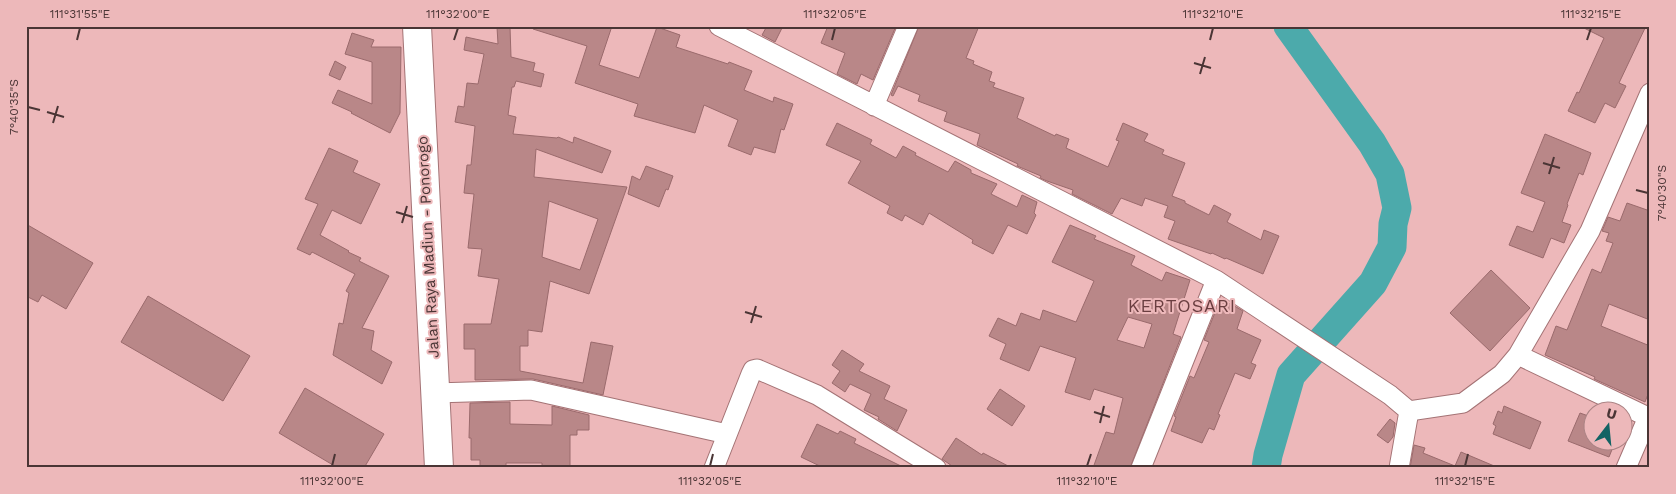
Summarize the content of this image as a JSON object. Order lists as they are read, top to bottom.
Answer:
{
  "streets": {
    "highway": ["Jalan Raya Madiun - Ponorogo"]
  },
  "districts": ["KERTOSARI"],
  "north": "top",
  "coordinates": [
    "111°31'55\"E",
    "111°32'00\"E",
    "111°32'05\"E",
    "111°32'10\"E",
    "111°32'15\"E",
    "7°40'35\"S",
    "7°40'30\"S"
  ]
}
